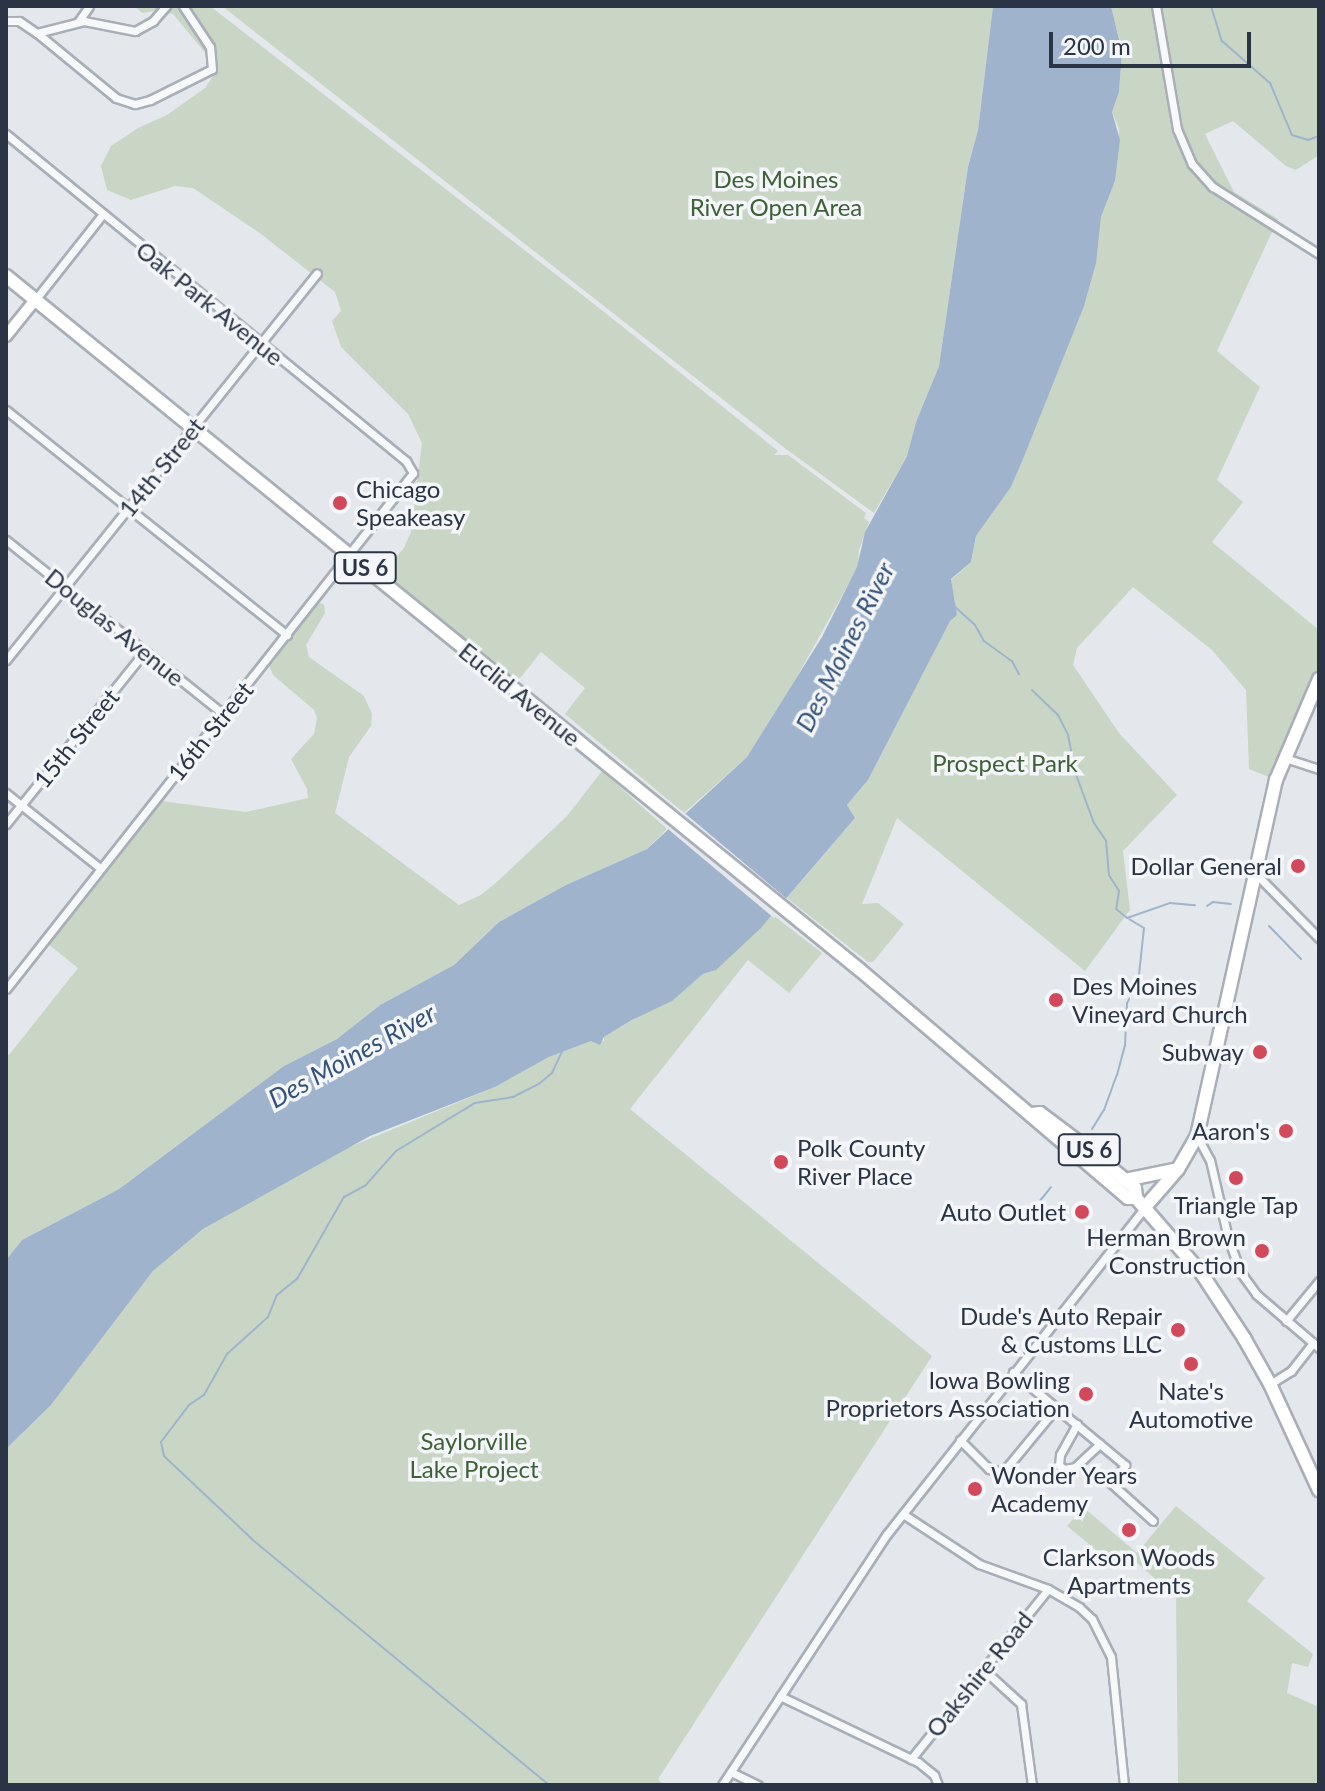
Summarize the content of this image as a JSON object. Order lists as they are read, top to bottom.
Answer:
{
  "streets": {
    "main road": ["US 6", "Euclid Avenue"],
    "street": [
      "Oak Park Avenue",
      "14th Street",
      "Douglas Avenue",
      "16th Street",
      "15th Street",
      "Oakshire Road"
    ]
  },
  "crossings": [
    ["Oak Park Avenue", "14th Street"],
    ["Oak Park Avenue", "16th Street"],
    ["14th Street", "Douglas Avenue"],
    ["14th Street", "Euclid Avenue"],
    ["US 6", "Euclid Avenue"],
    ["Douglas Avenue", "16th Street"],
    ["Douglas Avenue", "15th Street"],
    ["Euclid Avenue", "16th Street"]
  ],
  "water": ["Des Moines River"],
  "parks": ["Des Moines River Open Area", "Prospect Park", "Saylorville Lake Project"],
  "places": [
    "Chicago Speakeasy",
    "Dollar General",
    "Des Moines Vineyard Church",
    "Subway",
    "Aaron's",
    "Polk County River Place",
    "Triangle Tap",
    "Auto Outlet",
    "Herman Brown Construction",
    "Dude's Auto Repair & Customs LLC",
    "Nate's Automotive",
    "Iowa Bowling Proprietors Association",
    "Wonder Years Academy",
    "Clarkson Woods Apartments"
  ],
  "scale_bar": "200 m"
}
